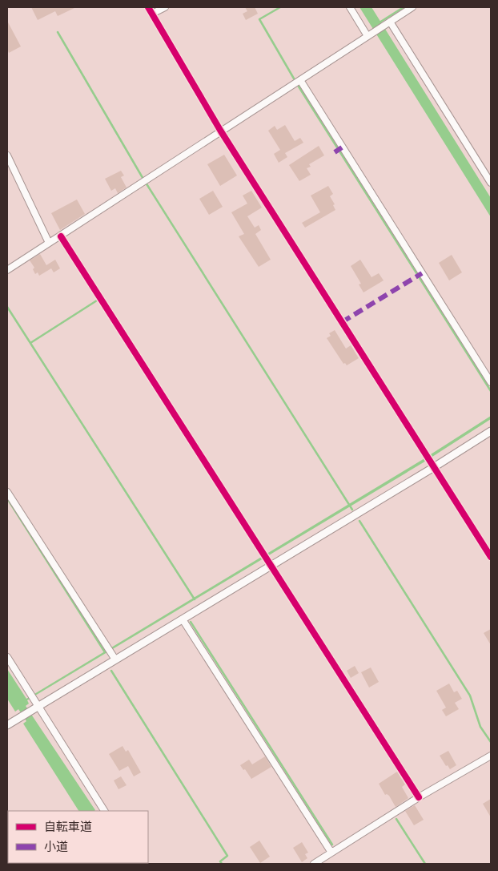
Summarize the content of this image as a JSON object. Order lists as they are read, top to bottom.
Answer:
{
  "legend": ["自転車道", "小道"]
}
